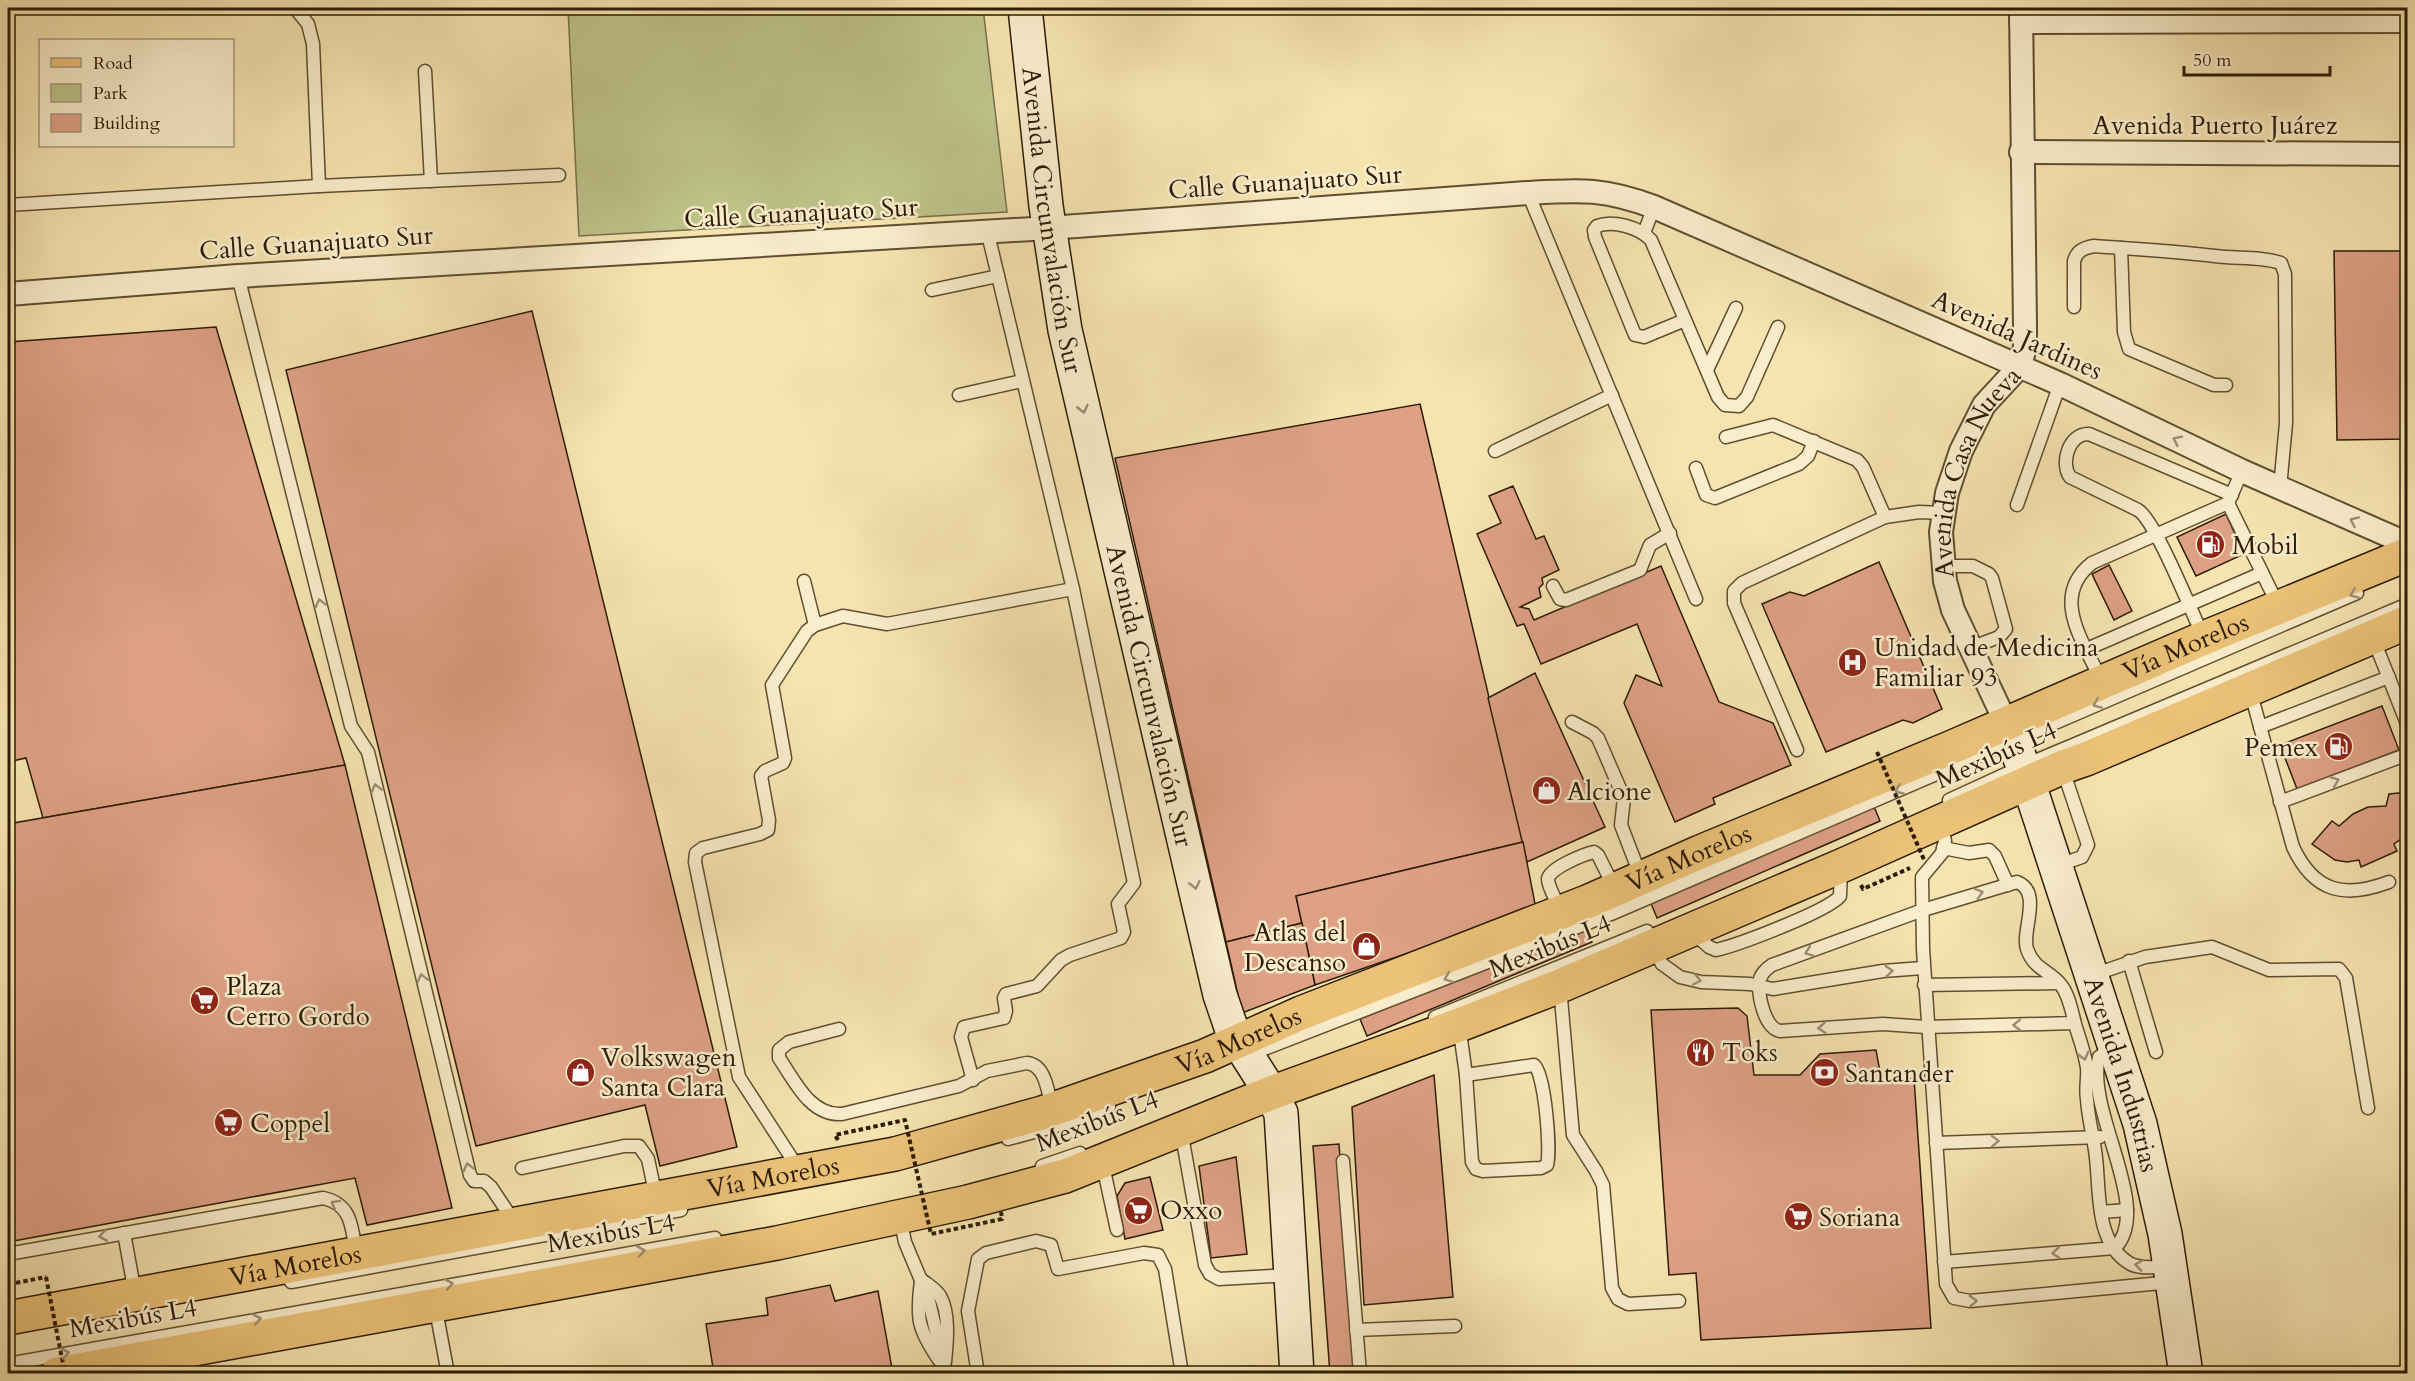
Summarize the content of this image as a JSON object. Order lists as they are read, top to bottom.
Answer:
{
  "streets": {
    "main road": ["Vía Morelos"],
    "street": [
      "Avenida Puerto Juárez",
      "Calle Guanajuato Sur",
      "Avenida Circunvalación Sur",
      "Avenida Jardines",
      "Avenida Casa Nueva",
      "Avenida Industrias"
    ],
    "lane": ["Mexibús L4"]
  },
  "crossings": [
    ["Avenida Puerto Juárez", "Avenida Casa Nueva"],
    ["Calle Guanajuato Sur", "Avenida Circunvalación Sur"],
    ["Calle Guanajuato Sur", "Avenida Jardines"],
    ["Avenida Circunvalación Sur", "Vía Morelos"],
    ["Avenida Circunvalación Sur", "Mexibús L4"],
    ["Avenida Jardines", "Avenida Casa Nueva"],
    ["Avenida Casa Nueva", "Vía Morelos"],
    ["Avenida Casa Nueva", "Mexibús L4"],
    ["Avenida Casa Nueva", "Avenida Industrias"],
    ["Vía Morelos", "Mexibús L4"],
    ["Vía Morelos", "Avenida Industrias"],
    ["Mexibús L4", "Avenida Industrias"]
  ],
  "one_way": ["Avenida Circunvalación Sur", "Avenida Jardines"],
  "places": {
    "fuel station": ["Mobil", "Pemex"],
    "hospital": ["Unidad de Medicina Familiar 93"],
    "shop": ["Alcione", "Atlas del Descanso", "Volkswagen Santa Clara"],
    "supermarket": [
      "Plaza Cerro Gordo",
      "Coppel",
      "Oxxo",
      "Soriana"
    ],
    "restaurant": ["Toks"],
    "bank": ["Santander"]
  },
  "legend": ["Road", "Park", "Building"],
  "scale_bar": "50 m"
}
